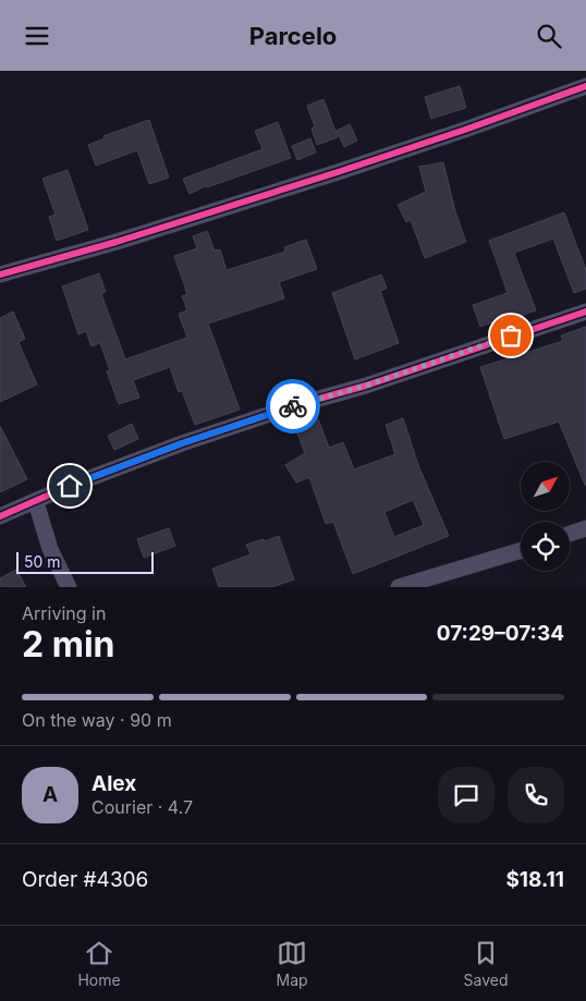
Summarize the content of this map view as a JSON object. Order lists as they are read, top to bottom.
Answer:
{
  "scale_bar": "50 m",
  "north": "top right",
  "page": {
    "header": "Parcelo",
    "scale": "50 m",
    "heading": ["2 min", "Arriving in", "07:29–07:34"],
    "panel": [
      "Alex",
      "Courier · 4.7",
      "Order #4306",
      "$18.11"
    ],
    "bar": "On the way · 90 m",
    "round": "A",
    "tabs": ["Home", "Map", "Saved"]
  }
}
